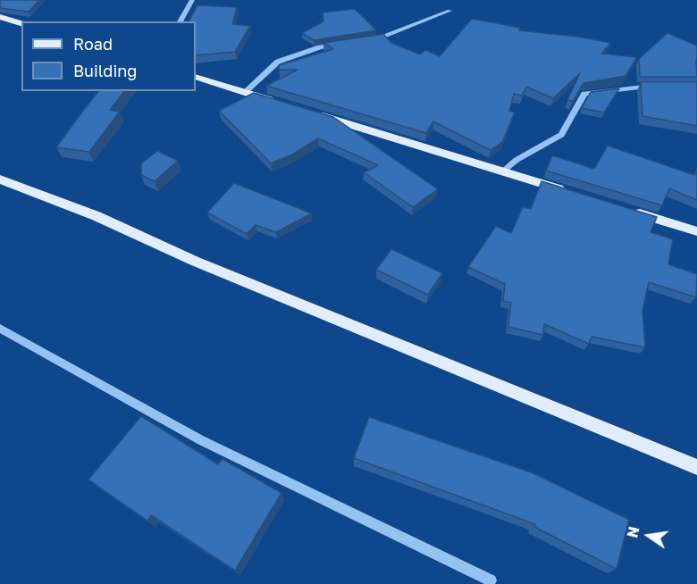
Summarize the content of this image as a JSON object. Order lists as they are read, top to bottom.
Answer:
{
  "legend": ["Road", "Building"],
  "north": "left"
}
